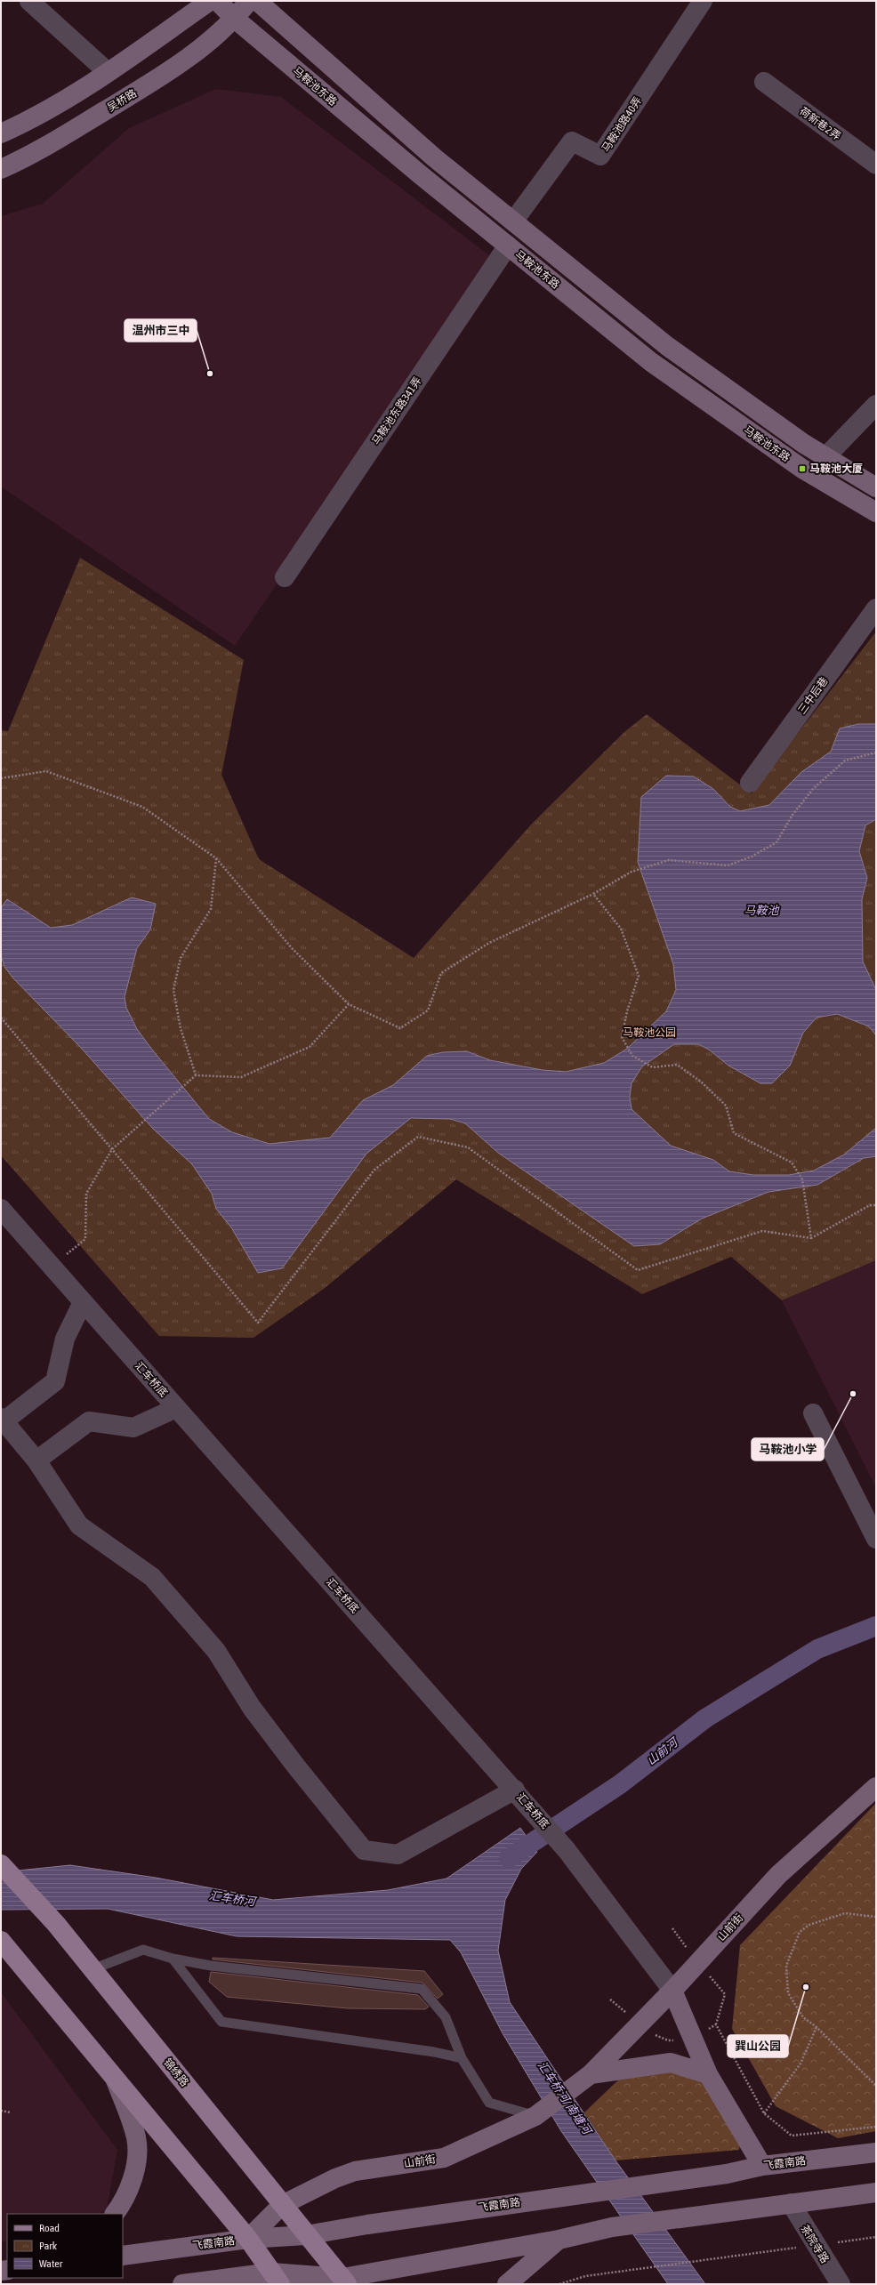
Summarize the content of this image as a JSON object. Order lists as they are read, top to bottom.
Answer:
{
  "streets": {
    "main road": [
      "马鞍池东路",
      "吴桥路",
      "山前街",
      "锦绣路",
      "飞霞南路"
    ],
    "street": [
      "荷新巷2弄",
      "马鞍池路40弄",
      "马鞍池东路341弄",
      "三中后巷",
      "汇车桥底",
      "茶院寺路"
    ]
  },
  "crossings": [
    ["马鞍池东路", "吴桥路"],
    ["马鞍池东路", "马鞍池路40弄"],
    ["马鞍池东路", "马鞍池东路341弄"],
    ["汇车桥底", "山前街"],
    ["山前街", "锦绣路"],
    ["山前街", "飞霞南路"],
    ["锦绣路", "飞霞南路"]
  ],
  "water": [
    "马鞍池",
    "山前河",
    "汇车桥河",
    "汇车桥河/南塘河"
  ],
  "parks": ["马鞍池公园"],
  "places": {
    "other": ["温州市三中", "马鞍池小学", "巽山公园"],
    "transit": ["马鞍池大厦"]
  },
  "legend": ["Road", "Park", "Water"]
}
